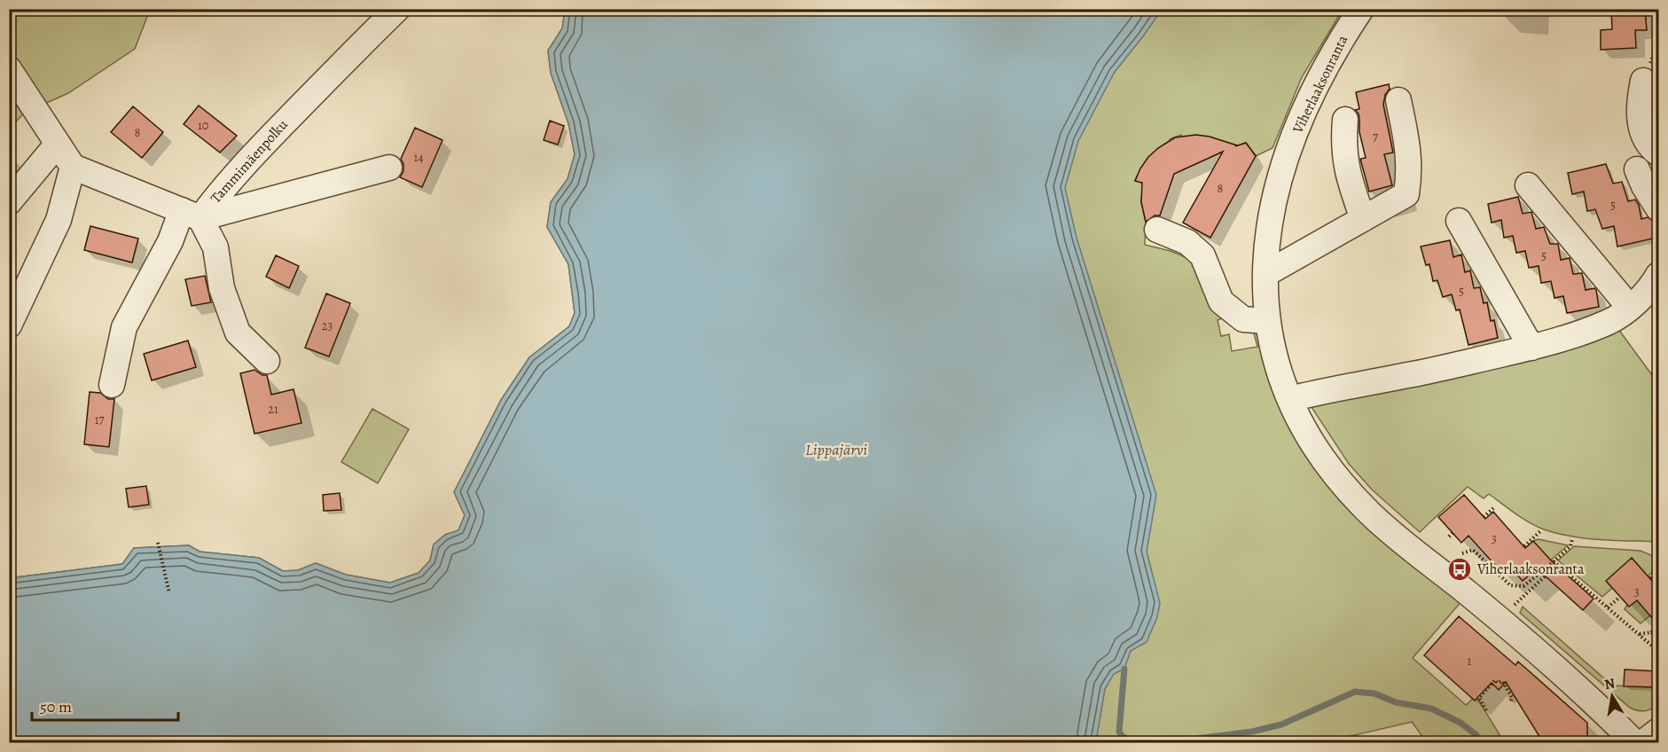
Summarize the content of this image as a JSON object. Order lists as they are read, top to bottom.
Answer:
{
  "streets": {
    "street": ["Viherlaaksonranta", "Tammimäenpolku"]
  },
  "water": ["Lippajärvi"],
  "places": {
    "bus stop": ["Viherlaaksonranta"]
  },
  "house_numbers": [
    "10",
    "8",
    "7",
    "14",
    "8",
    "5",
    "5",
    "5",
    "23",
    "21",
    "17",
    "3",
    "3",
    "1"
  ],
  "scale_bar": "50 m",
  "north": "top"
}
